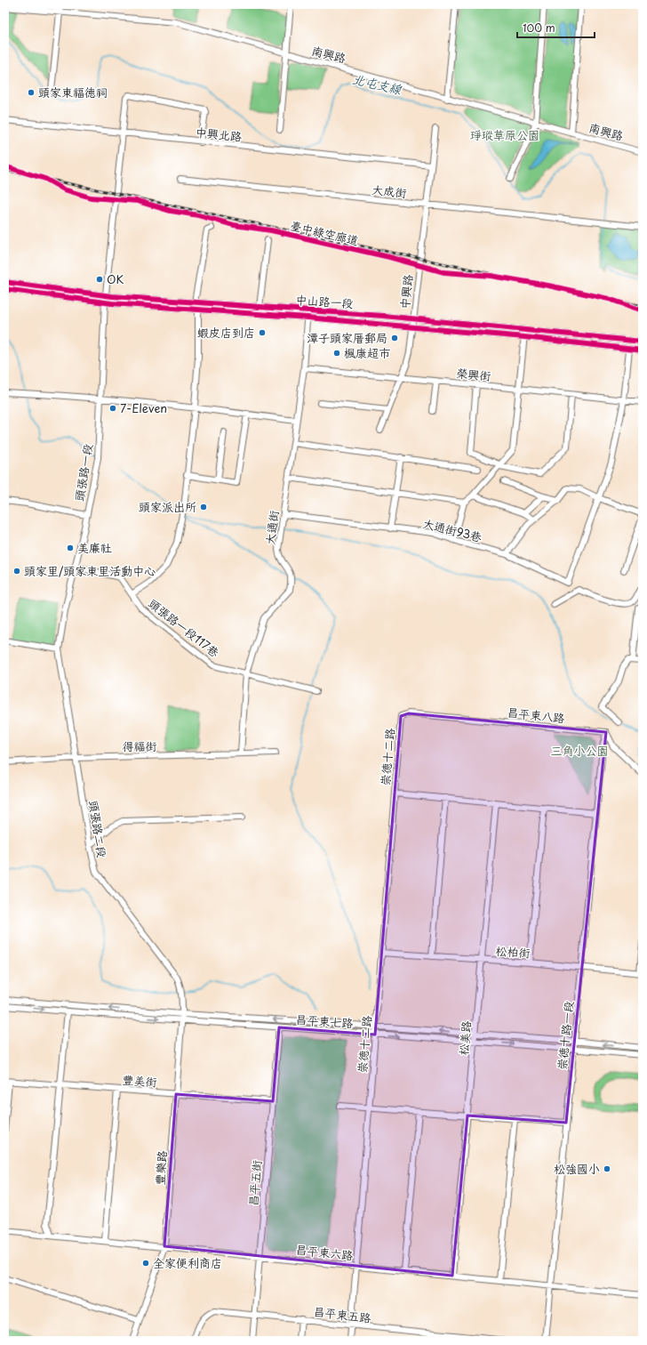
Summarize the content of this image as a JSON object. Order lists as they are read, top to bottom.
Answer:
{
  "streets": {
    "main road": ["中山路一段"],
    "street": [
      "南興路",
      "中興北路",
      "大成街",
      "中興路",
      "榮興街",
      "頭張路一段",
      "大通街",
      "大通街93巷",
      "頭張路一段117巷",
      "昌平東八路",
      "得福街",
      "崇德十二路",
      "頭張路二段",
      "松柏街",
      "昌平東七路",
      "崇德十路一段",
      "松美路",
      "豐美街",
      "豐樂路",
      "昌平五街",
      "昌平東六路",
      "昌平東五路"
    ],
    "cycle path": ["臺中綠空廊道"]
  },
  "crossings": [
    ["中興北路", "中興路"],
    ["中興北路", "頭張路一段"],
    ["大成街", "中興路"],
    ["中興路", "中山路一段"],
    ["中興路", "榮興街"],
    ["中山路一段", "頭張路一段"],
    ["中山路一段", "大通街"],
    ["榮興街", "大通街"],
    ["頭張路一段", "頭張路一段117巷"],
    ["頭張路一段", "頭張路二段"],
    ["大通街", "大通街93巷"],
    ["大通街", "頭張路一段117巷"],
    ["大通街", "得福街"],
    ["昌平東八路", "崇德十二路"],
    ["昌平東八路", "崇德十路一段"],
    ["得福街", "頭張路二段"],
    ["崇德十二路", "松柏街"],
    ["崇德十二路", "昌平東七路"],
    ["崇德十二路", "昌平東六路"],
    ["崇德十二路", "昌平東五路"],
    ["頭張路二段", "昌平東七路"],
    ["頭張路二段", "豐樂路"],
    ["松柏街", "崇德十路一段"],
    ["松柏街", "松美路"],
    ["昌平東七路", "崇德十路一段"],
    ["昌平東七路", "松美路"],
    ["昌平東七路", "豐樂路"],
    ["昌平東七路", "昌平五街"],
    ["崇德十路一段", "昌平東六路"],
    ["松美路", "昌平東六路"],
    ["豐美街", "豐樂路"],
    ["豐美街", "昌平五街"],
    ["豐樂路", "昌平東六路"],
    ["昌平五街", "昌平東六路"],
    ["昌平五街", "昌平東五路"]
  ],
  "water": ["北屯支線"],
  "parks": ["琤瑽草原公園", "三角小公園"],
  "places": [
    "頭家東福德祠",
    "OK",
    "蝦皮店到店",
    "潭子頭家厝郵局",
    "楓康超市",
    "7-Eleven",
    "頭家派出所",
    "美廉社",
    "頭家里/頭家東里活動中心",
    "松強國小",
    "全家便利商店"
  ],
  "scale_bar": "100 m"
}
